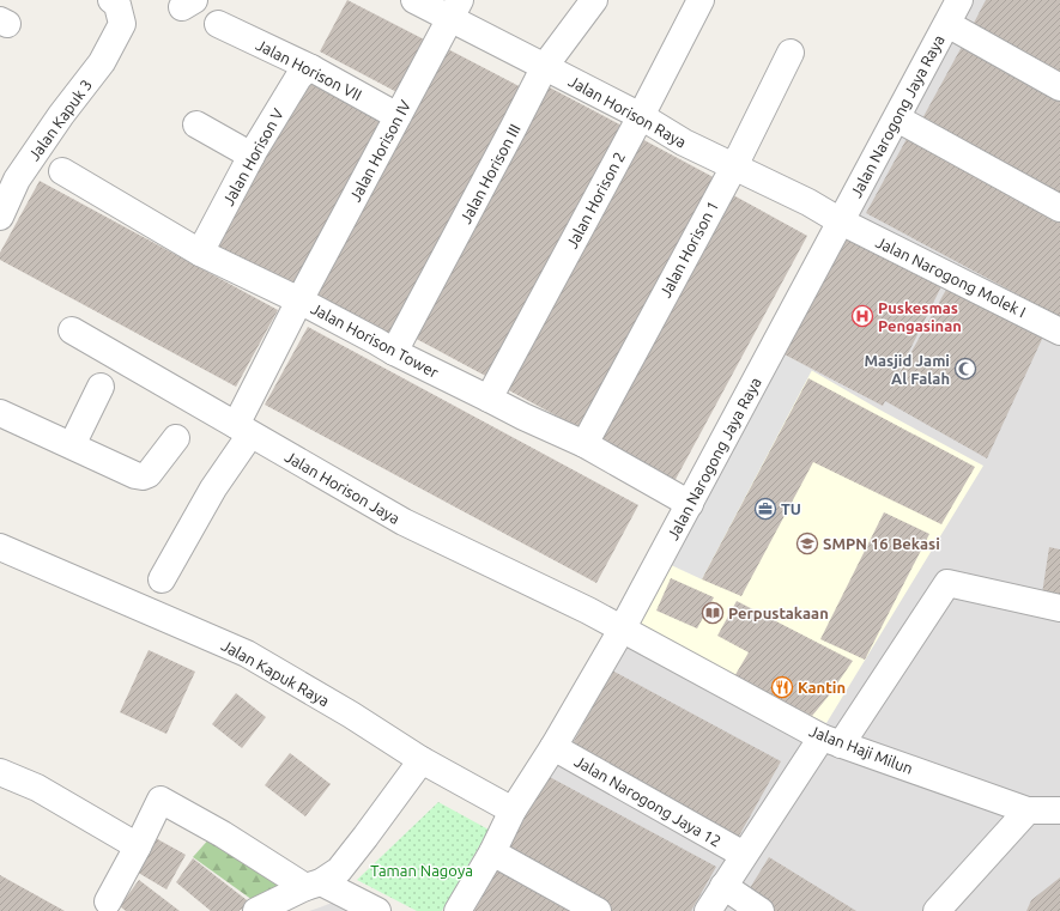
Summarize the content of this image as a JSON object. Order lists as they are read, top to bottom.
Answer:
{
  "streets": {
    "street": [
      "Jalan Horison VII",
      "Jalan Horison Raya",
      "Jalan Narogong Jaya Raya",
      "Jalan Kapuk 3",
      "Jalan Horison IV",
      "Jalan Horison V",
      "Jalan Horison III",
      "Jalan Horison 2",
      "Jalan Horison 1",
      "Jalan Narogong Molek I",
      "Jalan Horison Tower",
      "Jalan Horison Jaya",
      "Jalan Kapuk Raya",
      "Jalan Haji Milun",
      "Jalan Narogong Jaya 12"
    ]
  },
  "crossings": [
    ["Jalan Horison VII", "Jalan Horison IV"],
    ["Jalan Horison VII", "Jalan Horison V"],
    ["Jalan Horison Raya", "Jalan Narogong Jaya Raya"],
    ["Jalan Horison Raya", "Jalan Horison IV"],
    ["Jalan Horison Raya", "Jalan Horison III"],
    ["Jalan Horison Raya", "Jalan Horison 2"],
    ["Jalan Horison Raya", "Jalan Horison 1"],
    ["Jalan Horison Raya", "Jalan Narogong Molek I"],
    ["Jalan Narogong Jaya Raya", "Jalan Narogong Molek I"],
    ["Jalan Narogong Jaya Raya", "Jalan Horison Tower"],
    ["Jalan Narogong Jaya Raya", "Jalan Horison Jaya"],
    ["Jalan Narogong Jaya Raya", "Jalan Kapuk Raya"],
    ["Jalan Narogong Jaya Raya", "Jalan Haji Milun"],
    ["Jalan Narogong Jaya Raya", "Jalan Narogong Jaya 12"],
    ["Jalan Horison IV", "Jalan Horison Tower"],
    ["Jalan Horison IV", "Jalan Horison Jaya"],
    ["Jalan Horison V", "Jalan Horison Tower"],
    ["Jalan Horison III", "Jalan Horison Tower"],
    ["Jalan Horison 2", "Jalan Horison Tower"],
    ["Jalan Horison 1", "Jalan Horison Tower"],
    ["Jalan Horison Jaya", "Jalan Haji Milun"]
  ],
  "parks": ["Taman Nagoya"],
  "places": {
    "hospital": ["Puskesmas Pengasinan"],
    "mosque": ["Masjid Jami Al Falah"],
    "office": ["TU"],
    "school or university": ["SMPN 16 Bekasi"],
    "library": ["Perpustakaan"],
    "restaurant": ["Kantin"]
  }
}
